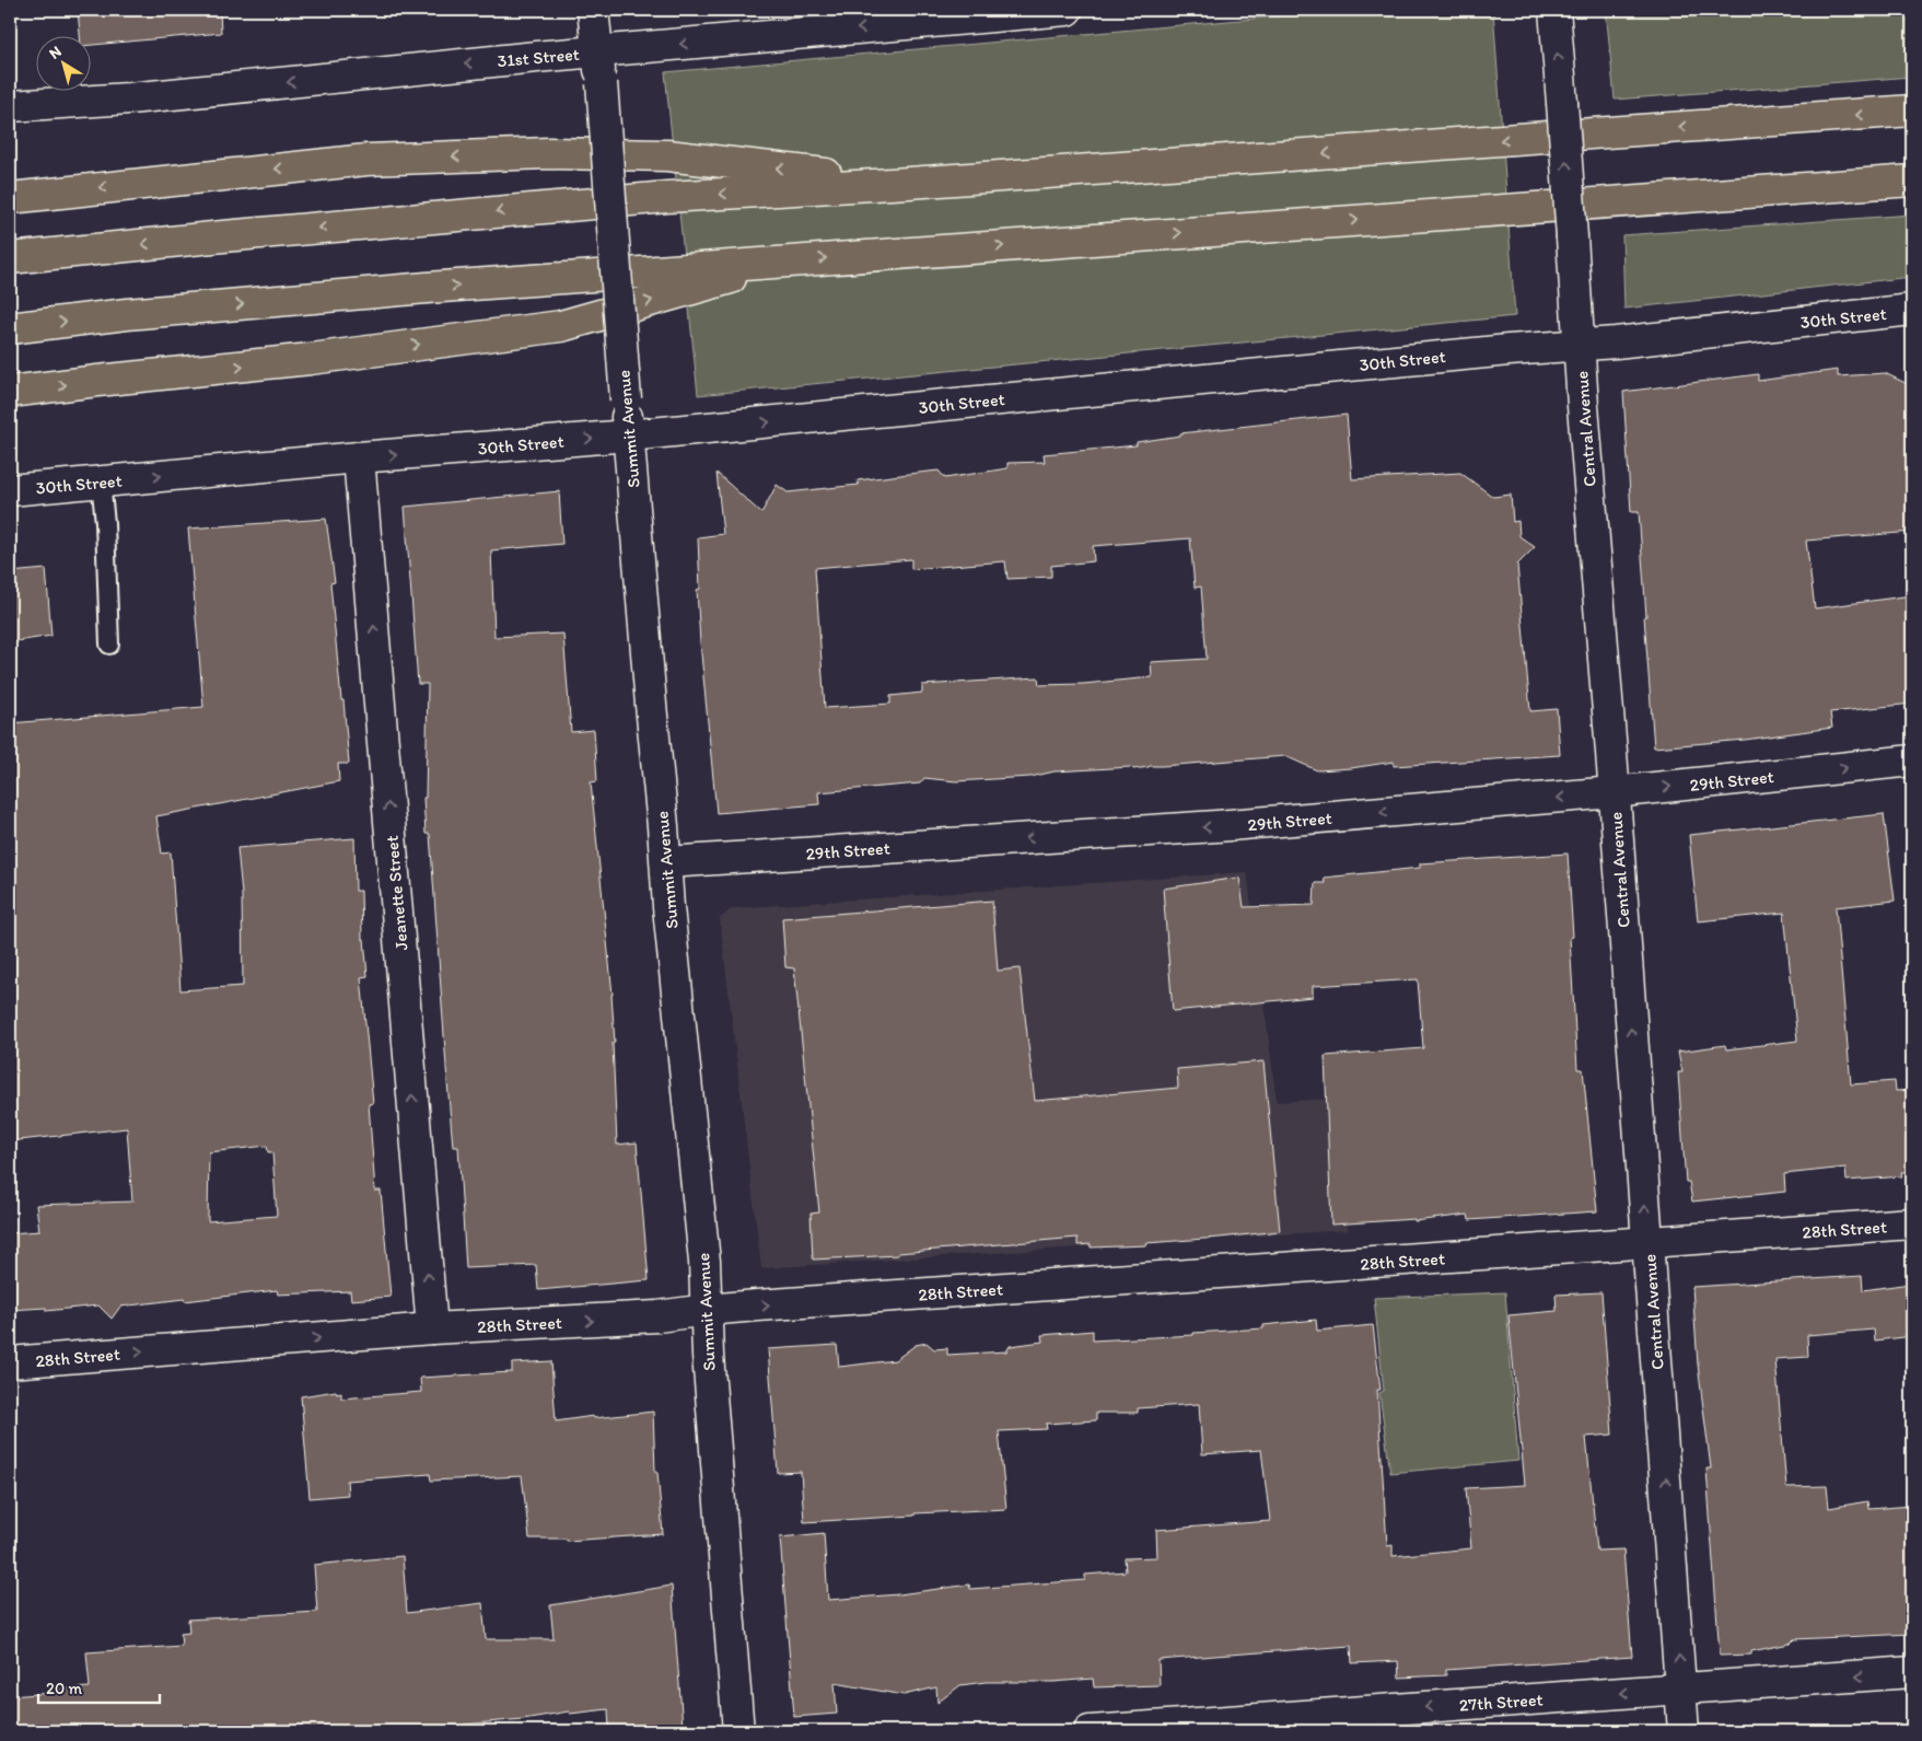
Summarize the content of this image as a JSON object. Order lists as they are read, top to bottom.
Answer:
{
  "streets": {
    "street": [
      "31st Street",
      "30th Street",
      "Summit Avenue",
      "Central Avenue",
      "29th Street",
      "Jeanette Street",
      "28th Street",
      "27th Street"
    ]
  },
  "crossings": [
    ["31st Street", "Summit Avenue"],
    ["30th Street", "Summit Avenue"],
    ["30th Street", "Central Avenue"],
    ["30th Street", "Jeanette Street"],
    ["Summit Avenue", "29th Street"],
    ["Summit Avenue", "28th Street"],
    ["Central Avenue", "29th Street"],
    ["Central Avenue", "28th Street"],
    ["Central Avenue", "27th Street"],
    ["Jeanette Street", "28th Street"]
  ],
  "one_way": [
    "31st Street",
    "30th Street",
    "Central Avenue",
    "Jeanette Street",
    "28th Street",
    "27th Street"
  ],
  "scale_bar": "20 m",
  "north": "top left"
}
